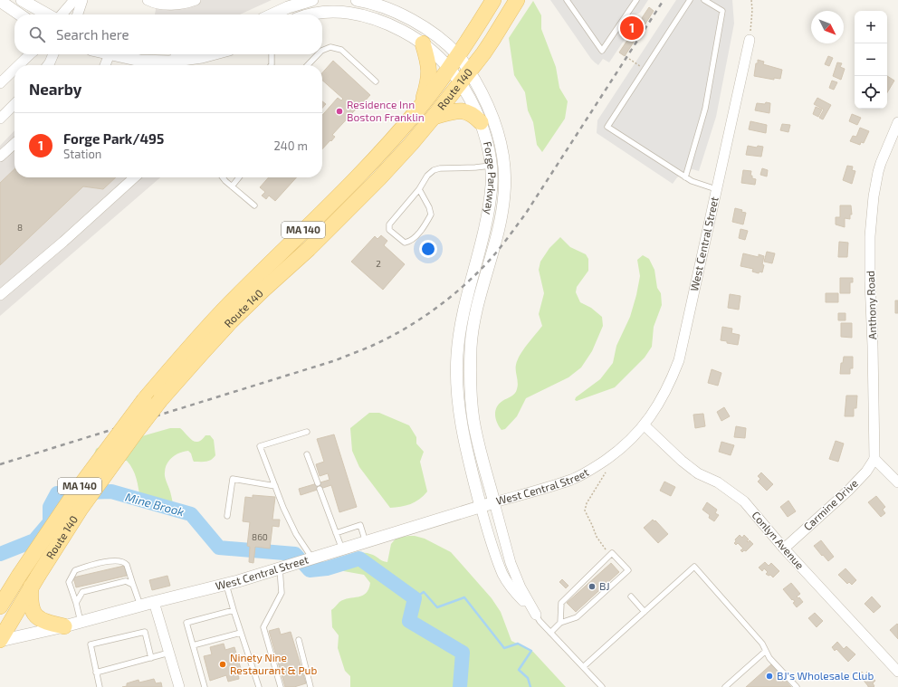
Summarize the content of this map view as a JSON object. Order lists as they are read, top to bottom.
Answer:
{
  "streets": {
    "main road": ["Route 140", "MA 140"],
    "street": [
      "Forge Parkway",
      "West Central Street",
      "Anthony Road",
      "Carmine Drive",
      "Conlyn Avenue"
    ]
  },
  "crossings": [
    ["Route 140", "Forge Parkway"],
    ["Route 140", "West Central Street"],
    ["Forge Parkway", "West Central Street"],
    ["West Central Street", "Conlyn Avenue"],
    ["Anthony Road", "Carmine Drive"],
    ["Carmine Drive", "Conlyn Avenue"]
  ],
  "water": ["Mine Brook"],
  "places": [
    "Residence Inn Boston Franklin",
    "BJ",
    "Ninety Nine Restaurant & Pub",
    "BJ's Wholesale Club"
  ],
  "house_numbers": ["8", "2", "860"],
  "north": "bottom right",
  "page": {
    "map_buttons": ["+", "−"],
    "pins": "1",
    "search": "Search here",
    "heading": "Nearby",
    "list": [
      {
        "mark": "1",
        "name": "Forge Park/495",
        "note": "Station",
        "value": "240 m"
      }
    ]
  }
}
